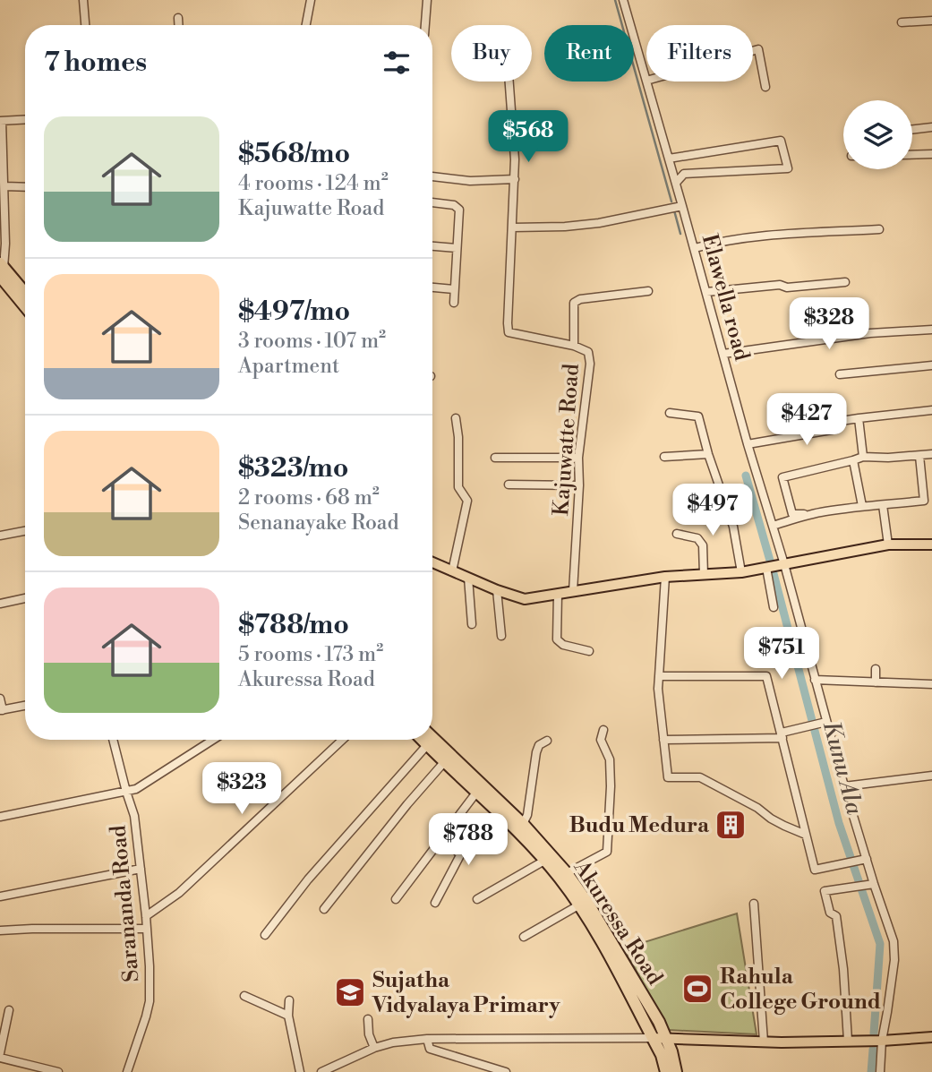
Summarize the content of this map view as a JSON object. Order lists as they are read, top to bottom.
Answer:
{
  "streets": {
    "highway": ["Akuressa Road"],
    "street": ["Elawella road", "Kajuwatte Road", "Sarananda Road"]
  },
  "water": ["Kunu Ala"],
  "places": {
    "building": ["Budu Medura"],
    "sports": ["Rahula College Ground"],
    "school or university": ["Sujatha Vidyalaya Primary"]
  },
  "page": {
    "chip": ["Buy", "Rent", "Filters"],
    "heading": "7 homes",
    "list": [
      {
        "name": "$568/mo",
        "note": "4 rooms · 124 m² · Kajuwatte Road"
      },
      {
        "name": "$497/mo",
        "note": "3 rooms · 107 m² · Apartment"
      },
      {
        "name": "$323/mo",
        "note": "2 rooms · 68 m² · Senanayake Road"
      },
      {
        "name": "$788/mo",
        "note": "5 rooms · 173 m² · Akuressa Road"
      }
    ],
    "price": [
      "$568",
      "$328",
      "$427",
      "$497",
      "$751",
      "$323",
      "$788"
    ]
  }
}
